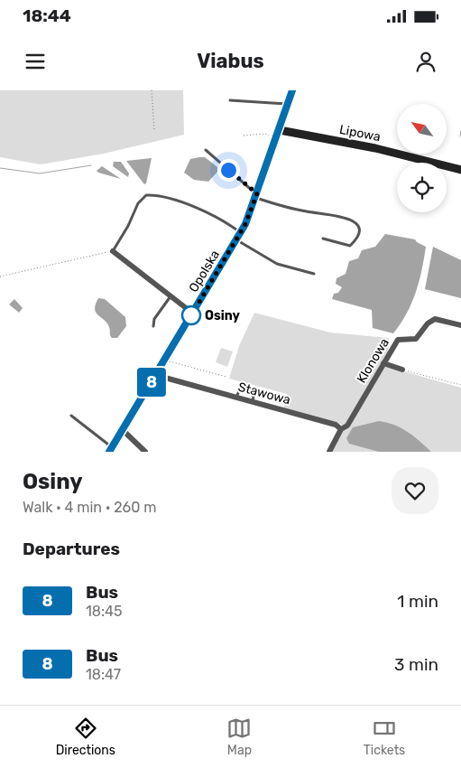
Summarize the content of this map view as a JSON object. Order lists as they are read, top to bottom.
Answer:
{
  "streets": {
    "street": [
      "Lipowa",
      "Opolska",
      "Klonowa",
      "Stawowa"
    ]
  },
  "crossings": [
    ["Lipowa", "Opolska"],
    ["Opolska", "Stawowa"],
    ["Klonowa", "Stawowa"]
  ],
  "places": ["Osiny"],
  "lines": ["bus line 8"],
  "north": "top left",
  "page": {
    "status": "18:44",
    "header": "Viabus",
    "on_map": "8",
    "heading": [
      ["Osiny", "Walk · 4 min · 260 m"],
      "Departures"
    ],
    "list": [
      {
        "mark": "8",
        "name": "Bus",
        "note": "18:45",
        "value": "1 min"
      },
      {
        "mark": "8",
        "name": "Bus",
        "note": "18:47",
        "value": "3 min"
      }
    ],
    "tabs": ["Directions", "Map", "Tickets"]
  }
}
